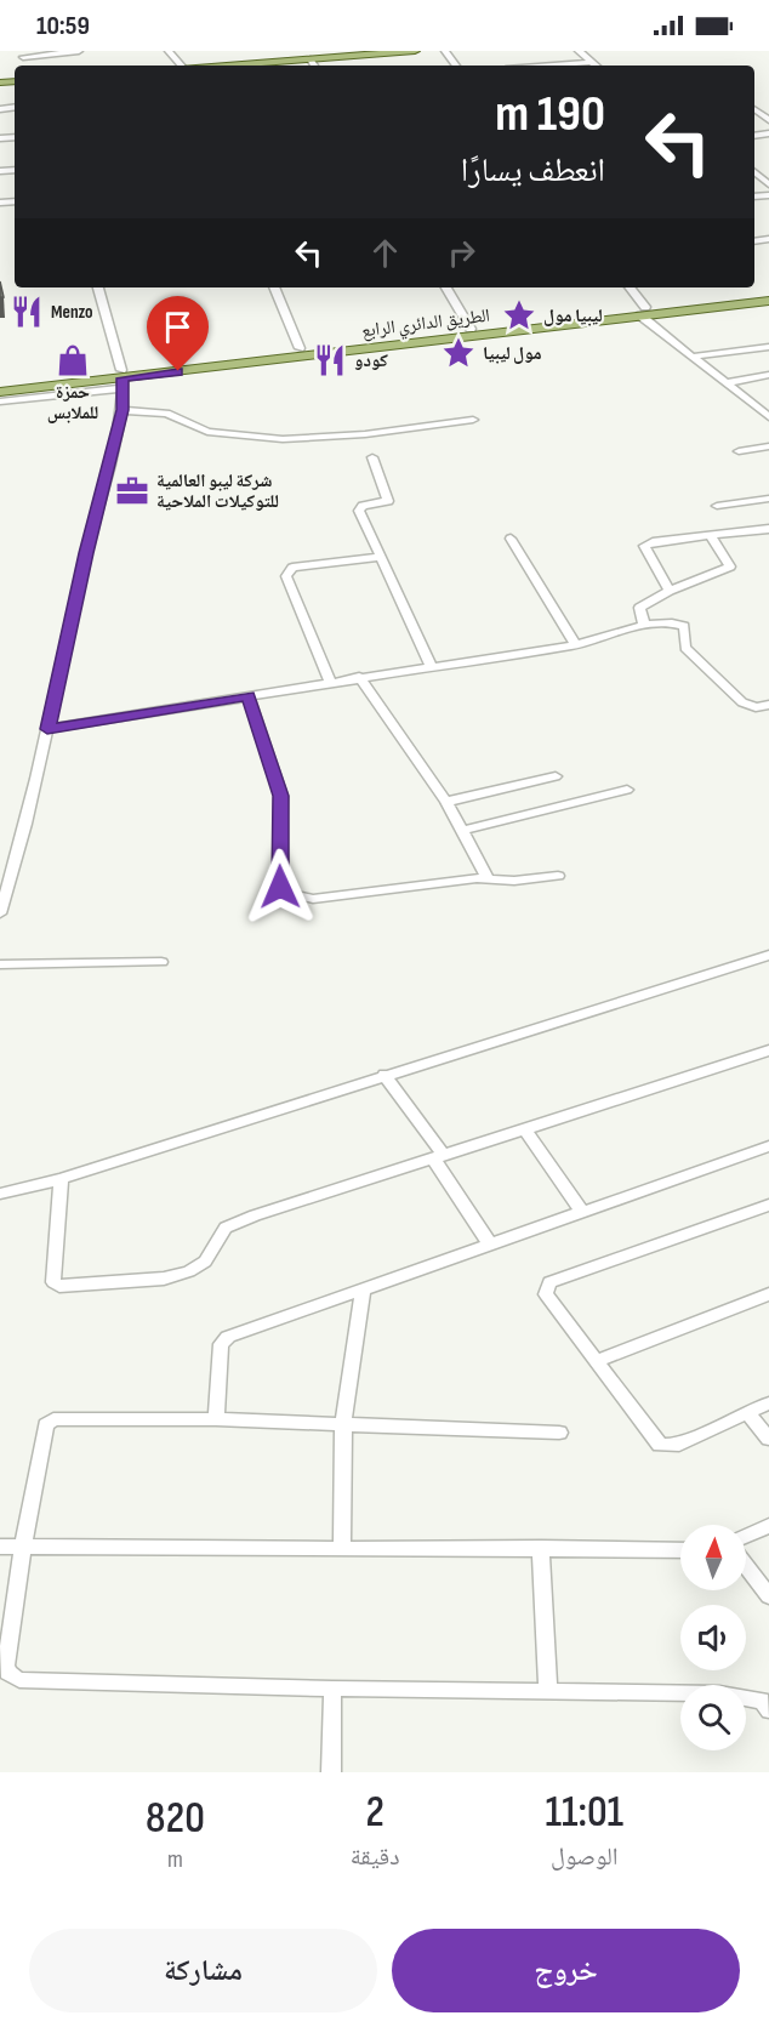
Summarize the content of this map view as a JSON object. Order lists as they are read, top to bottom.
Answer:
{
  "streets": {
    "main road": ["الطريق الدائري الرابع"]
  },
  "places": {
    "restaurant": ["Menzo", "كودو"],
    "place": ["ليبيا مول", "مول ليبيا"],
    "shop": ["حمزة للملابس"],
    "office": ["شركة ليبو العالمية للتوكيلات الملاحية"]
  },
  "north": "top",
  "page": {
    "status": "10:59",
    "turn": ["190 m", "انعطف يسارًا"],
    "eta": [
      "11:01",
      "الوصول",
      "2",
      "دقيقة",
      "820",
      "m"
    ],
    "buttons": ["خروج", "مشاركة"]
  }
}
